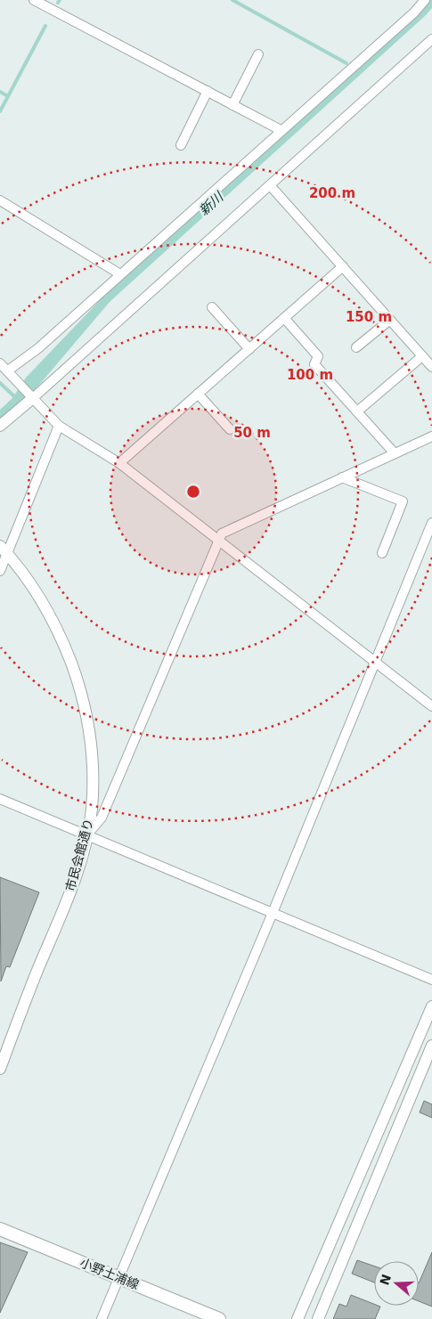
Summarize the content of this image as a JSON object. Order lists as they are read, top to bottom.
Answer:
{
  "streets": {
    "main road": ["小野土浦線"],
    "street": ["市民会館通り"]
  },
  "water": ["新川"],
  "north": "left",
  "rings": [
    "200 m",
    "150 m",
    "100 m",
    "50 m"
  ]
}
